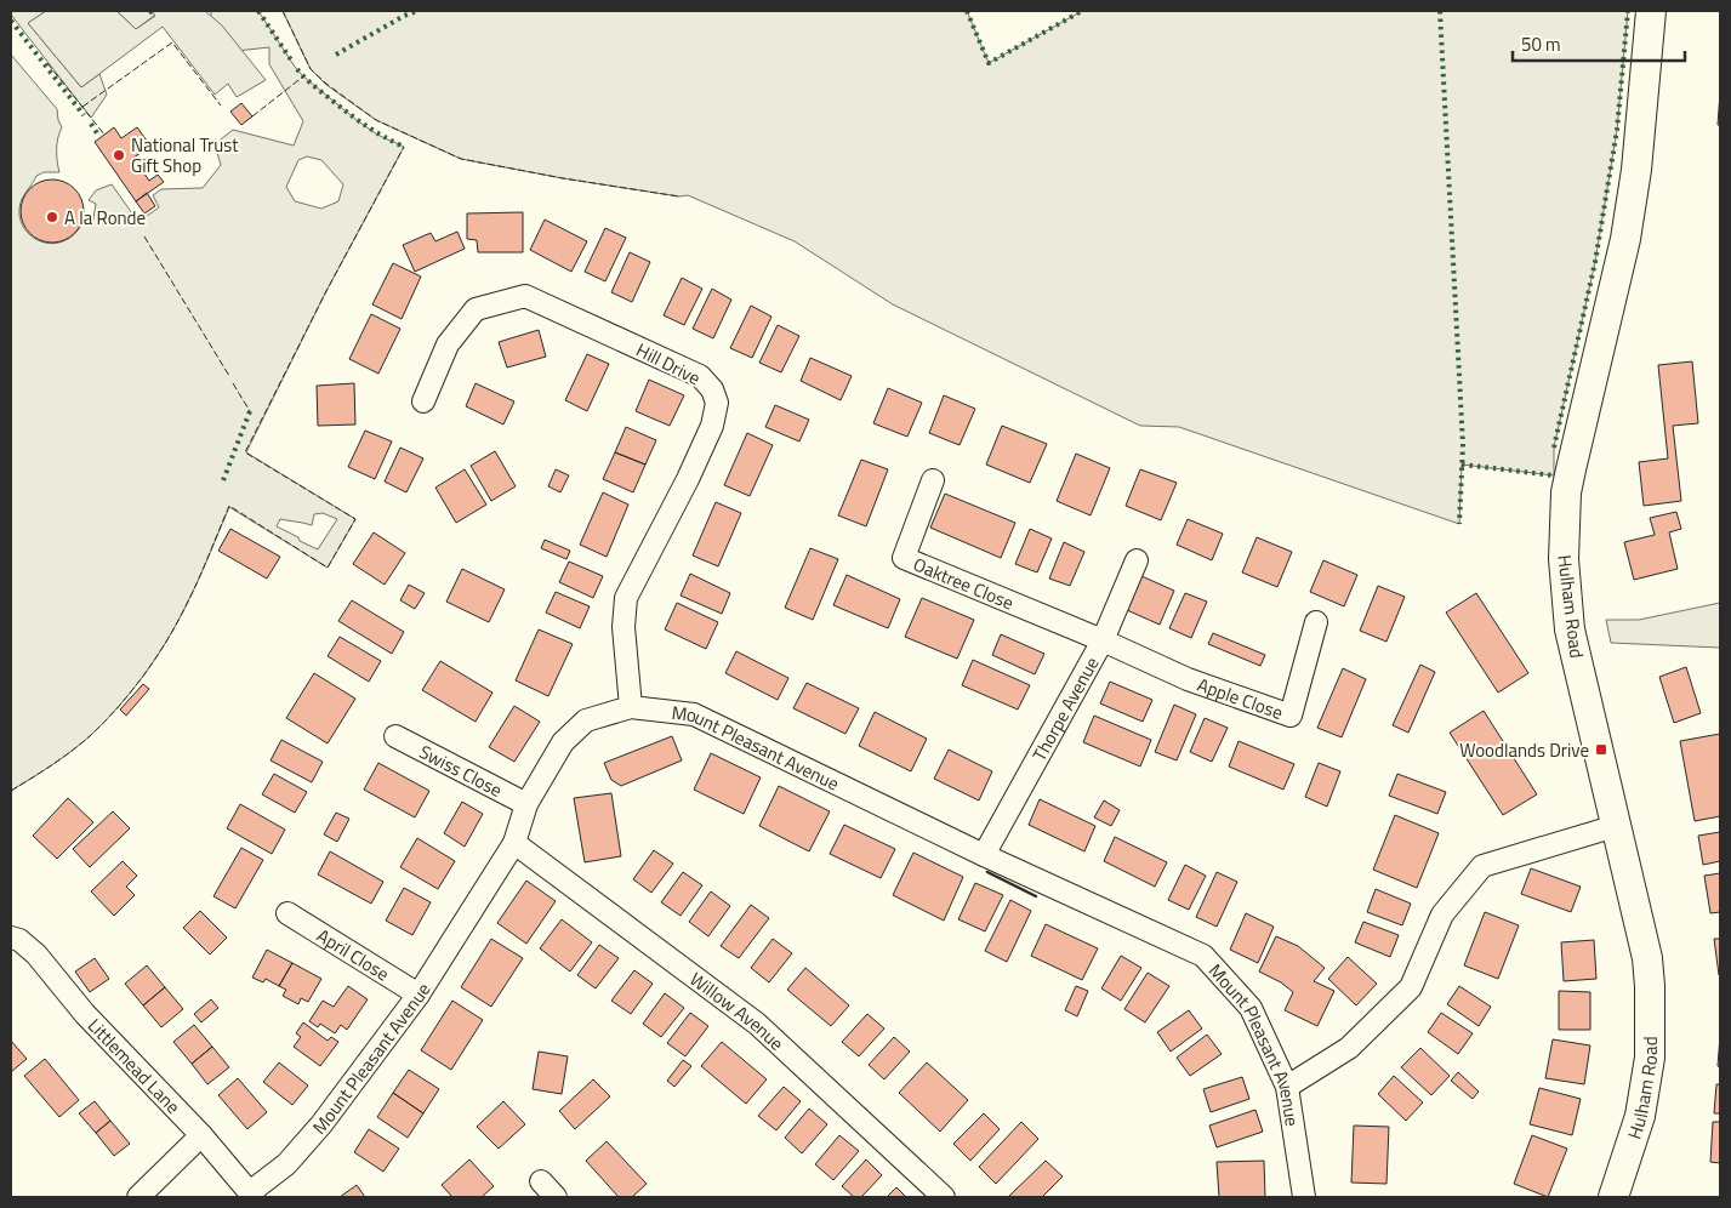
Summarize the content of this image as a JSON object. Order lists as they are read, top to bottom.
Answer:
{
  "streets": {
    "street": [
      "Hill Drive",
      "Oaktree Close",
      "Hulham Road",
      "Apple Close",
      "Thorpe Avenue",
      "Mount Pleasant Avenue",
      "Swiss Close",
      "April Close",
      "Willow Avenue",
      "Littlemead Lane"
    ]
  },
  "crossings": [
    ["Hill Drive", "Mount Pleasant Avenue"],
    ["Oaktree Close", "Apple Close"],
    ["Oaktree Close", "Thorpe Avenue"],
    ["Apple Close", "Thorpe Avenue"],
    ["Thorpe Avenue", "Mount Pleasant Avenue"],
    ["Mount Pleasant Avenue", "Swiss Close"],
    ["Mount Pleasant Avenue", "April Close"],
    ["Mount Pleasant Avenue", "Willow Avenue"],
    ["Mount Pleasant Avenue", "Littlemead Lane"]
  ],
  "places": {
    "other": ["National Trust Gift Shop", "A la Ronde"],
    "transit": ["Woodlands Drive"]
  },
  "scale_bar": "50 m"
}
